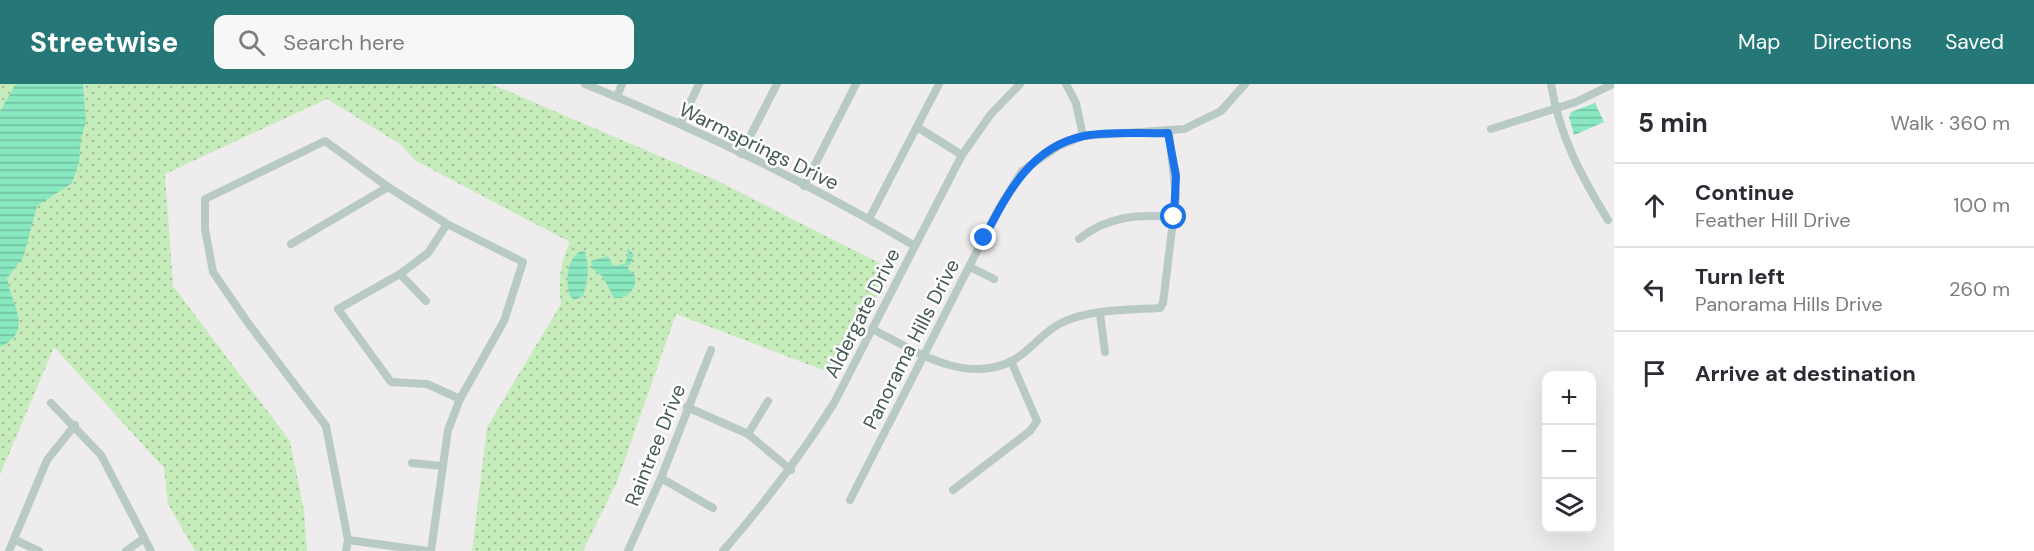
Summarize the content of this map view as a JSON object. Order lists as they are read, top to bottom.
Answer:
{
  "streets": {
    "street": [
      "Warmsprings Drive",
      "Aldergate Drive",
      "Panorama Hills Drive",
      "Raintree Drive"
    ]
  },
  "crossings": [
    ["Warmsprings Drive", "Aldergate Drive"]
  ],
  "page": {
    "header": "Streetwise",
    "search": "Search here",
    "nav": ["Map", "Directions", "Saved"],
    "heading": ["5 min", "Walk · 360 m"],
    "list": [
      ["Continue", "Feather Hill Drive", "100 m"],
      ["Turn left", "Panorama Hills Drive", "260 m"],
      "Arrive at destination"
    ],
    "map_buttons": ["+", "−"]
  }
}
